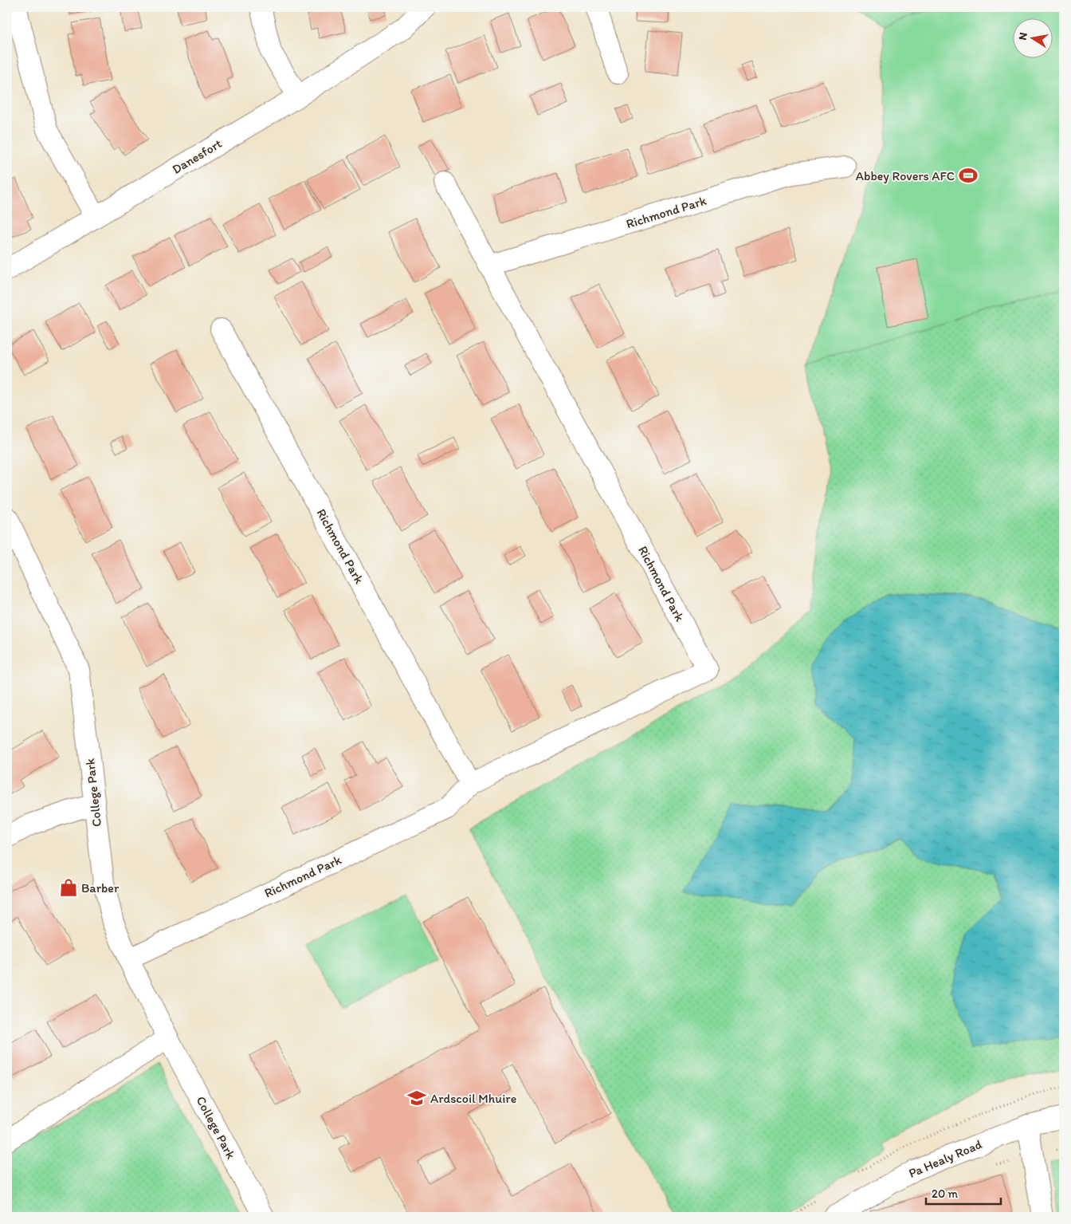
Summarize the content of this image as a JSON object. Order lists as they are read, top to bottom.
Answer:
{
  "streets": {
    "street": [
      "Danesfort",
      "Richmond Park",
      "College Park",
      "Pa Healy Road"
    ]
  },
  "crossings": [
    ["Richmond Park", "College Park"]
  ],
  "places": {
    "sports": ["Abbey Rovers AFC"],
    "shop": ["Barber"],
    "school or university": ["Ardscoil Mhuire"]
  },
  "scale_bar": "20 m",
  "north": "left"
}
